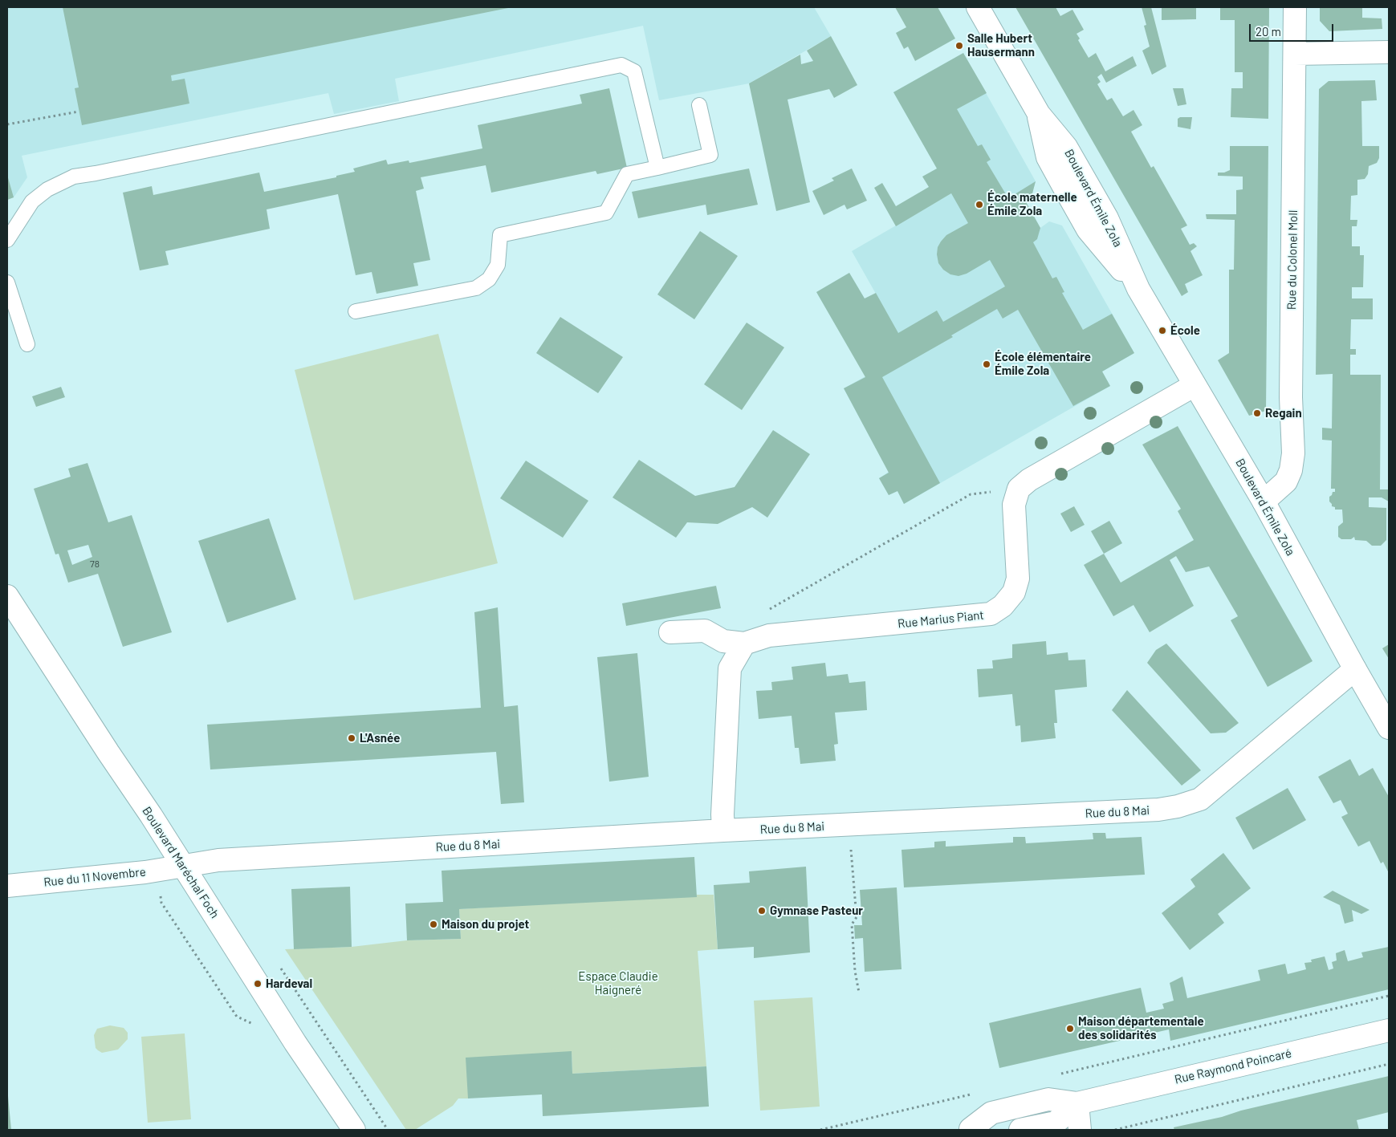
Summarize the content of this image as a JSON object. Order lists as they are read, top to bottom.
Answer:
{
  "streets": {
    "street": [
      "Boulevard Émile Zola",
      "Rue du Colonel Moll",
      "Rue Marius Piant",
      "Rue du 8 Mai",
      "Boulevard Maréchal Foch",
      "Rue du 11 Novembre",
      "Rue Raymond Poincaré"
    ]
  },
  "crossings": [
    ["Boulevard Émile Zola", "Rue du Colonel Moll"],
    ["Boulevard Émile Zola", "Rue du 8 Mai"],
    ["Rue du 8 Mai", "Boulevard Maréchal Foch"],
    ["Rue du 8 Mai", "Rue du 11 Novembre"],
    ["Boulevard Maréchal Foch", "Rue du 11 Novembre"]
  ],
  "parks": ["Espace Claudie Haigneré"],
  "places": [
    "Salle Hubert Hausermann",
    "École maternelle Émile Zola",
    "École",
    "École élémentaire Émile Zola",
    "Regain",
    "L'Asnée",
    "Gymnase Pasteur",
    "Maison du projet",
    "Hardeval",
    "Maison départementale des solidarités"
  ],
  "house_numbers": ["78"],
  "scale_bar": "20 m"
}
